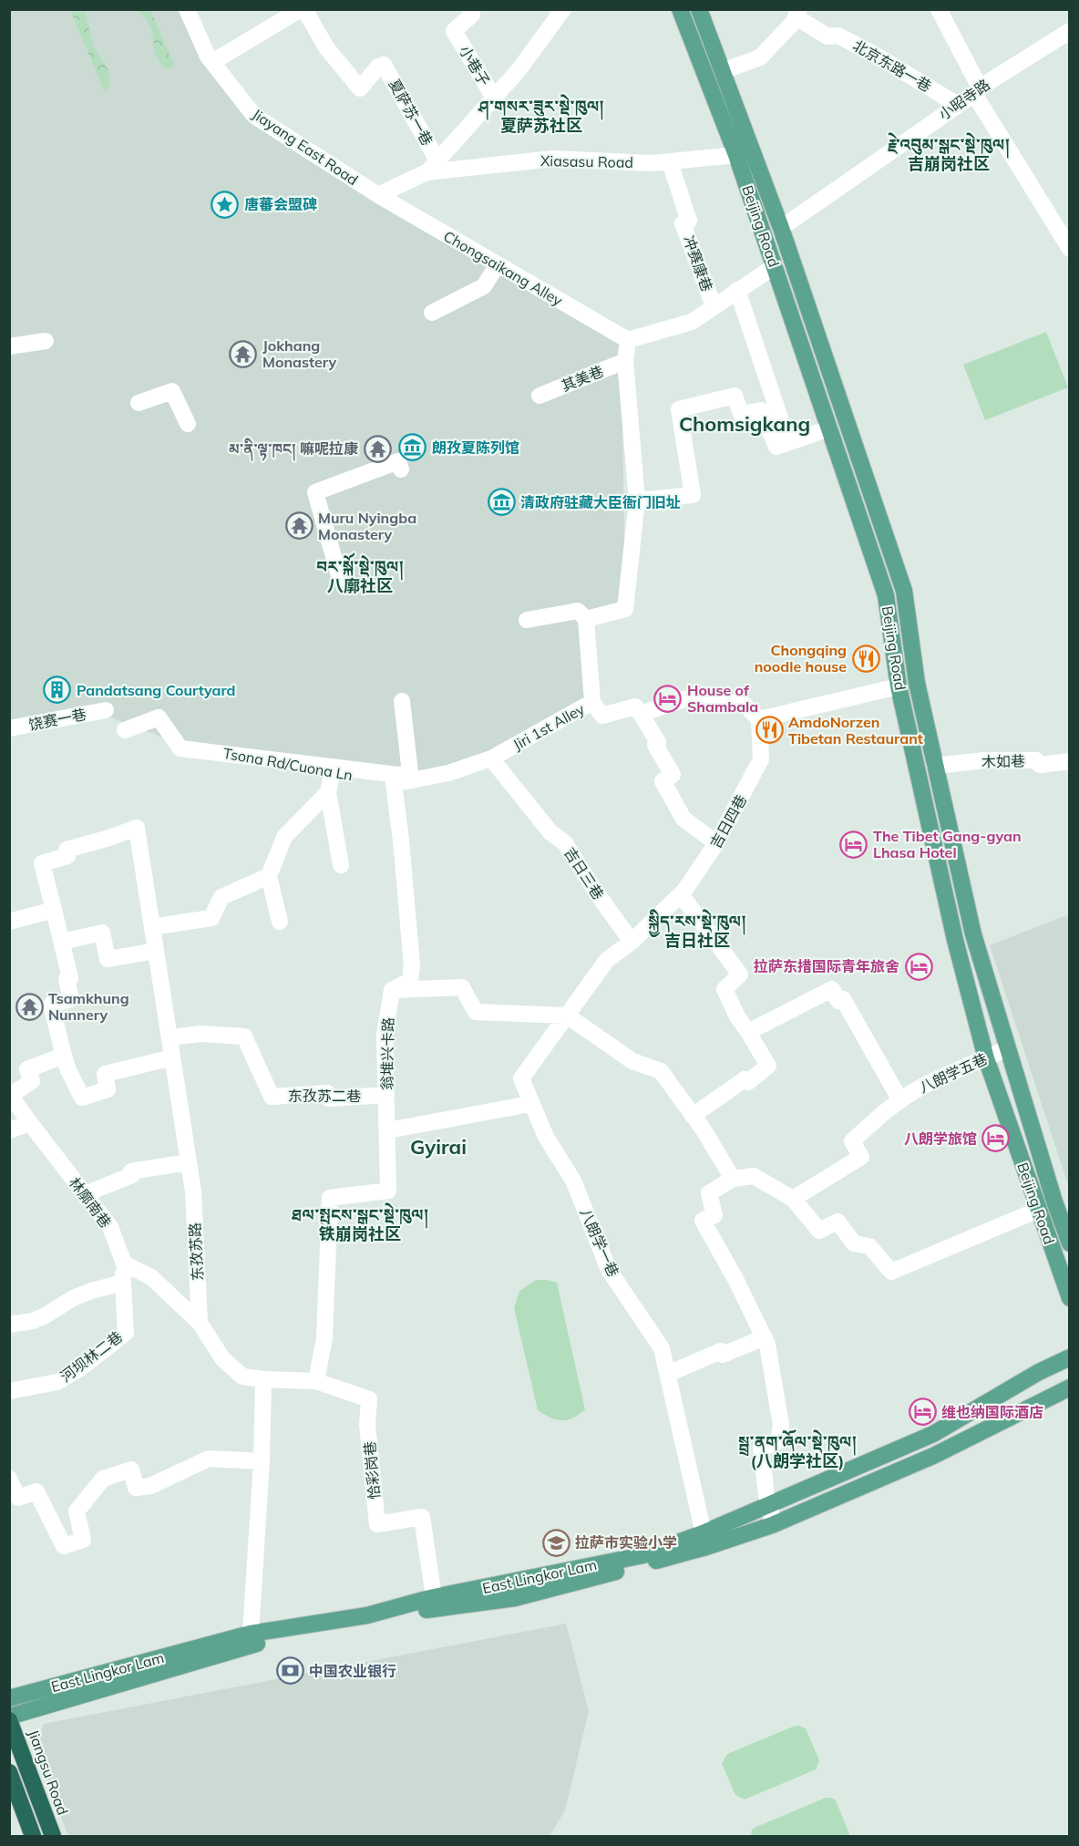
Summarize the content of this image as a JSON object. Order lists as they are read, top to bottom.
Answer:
{
  "streets": {
    "highway": ["Jiangsu Road"],
    "main road": ["Beijing Road", "East Lingkor Lam"],
    "street": [
      "小巷子",
      "北京东路一巷",
      "小昭寺路",
      "夏萨苏一巷",
      "Jiayang East Road",
      "Xiasasu Road",
      "冲赛康巷",
      "Chongsaikang Alley",
      "其美巷",
      "饶赛一巷",
      "Jiri 1st Alley",
      "木如巷",
      "Tsona Rd/Cuona Ln",
      "吉日四巷",
      "吉日三巷",
      "翁堆兴卡路",
      "八朗学五巷",
      "东孜苏二巷",
      "林廓南巷",
      "八朗学一巷",
      "东孜苏路",
      "河坝林二巷",
      "恰彩岗巷"
    ]
  },
  "crossings": [
    ["北京东路一巷", "小昭寺路"],
    ["小昭寺路", "Beijing Road"],
    ["夏萨苏一巷", "Xiasasu Road"],
    ["Jiayang East Road", "Xiasasu Road"],
    ["Jiayang East Road", "Chongsaikang Alley"],
    ["Xiasasu Road", "Beijing Road"],
    ["Xiasasu Road", "冲赛康巷"],
    ["Xiasasu Road", "Chongsaikang Alley"],
    ["Beijing Road", "木如巷"],
    ["Beijing Road", "八朗学五巷"],
    ["Jiri 1st Alley", "Tsona Rd/Cuona Ln"],
    ["Jiri 1st Alley", "吉日三巷"],
    ["吉日四巷", "吉日三巷"],
    ["吉日四巷", "八朗学一巷"],
    ["翁堆兴卡路", "东孜苏二巷"],
    ["翁堆兴卡路", "恰彩岗巷"],
    ["东孜苏二巷", "东孜苏路"],
    ["八朗学一巷", "East Lingkor Lam"],
    ["东孜苏路", "恰彩岗巷"],
    ["恰彩岗巷", "East Lingkor Lam"],
    ["East Lingkor Lam", "Jiangsu Road"]
  ],
  "districts": [
    "ཤ་གསར་ཟུར་སྡེ་ཁུལ། 夏萨苏社区",
    "རྗེ་འབུམ་སྒང་སྡེ་ཁུལ། 吉崩岗社区",
    "Chomsigkang",
    "བར་སྐོ་སྡེ་ཁུལ། 八廓社区",
    "སྐྱིད་རས་སྡེ་ཁུལ། 吉日社区",
    "Gyirai",
    "ཐལ་སྤུངས་སྒང་སྡེ་ཁུལ། 铁崩岗社区",
    "སྦྲ་ནག་ཞོལ་སྡེ་ཁུལ། (八朗学社区)"
  ],
  "places": {
    "place": ["唐蕃会盟碑"],
    "temple": [
      "Jokhang Monastery",
      "མ་ནི་ལྟ་ཁང། 嘛呢拉康",
      "Muru Nyingba Monastery",
      "Tsamkhung Nunnery"
    ],
    "museum": ["朗孜夏陈列馆", "清政府驻藏大臣衙门旧址"],
    "restaurant": ["Chongqing noodle house", "AmdoNorzen Tibetan Restaurant"],
    "building": ["Pandatsang Courtyard"],
    "hotel": [
      "House of Shambala",
      "The Tibet Gang-gyan Lhasa Hotel",
      "拉萨东措国际青年旅舍",
      "八朗学旅馆",
      "维也纳国际酒店"
    ],
    "school or university": ["拉萨市实验小学"],
    "bank": ["中国农业银行"]
  }
}
